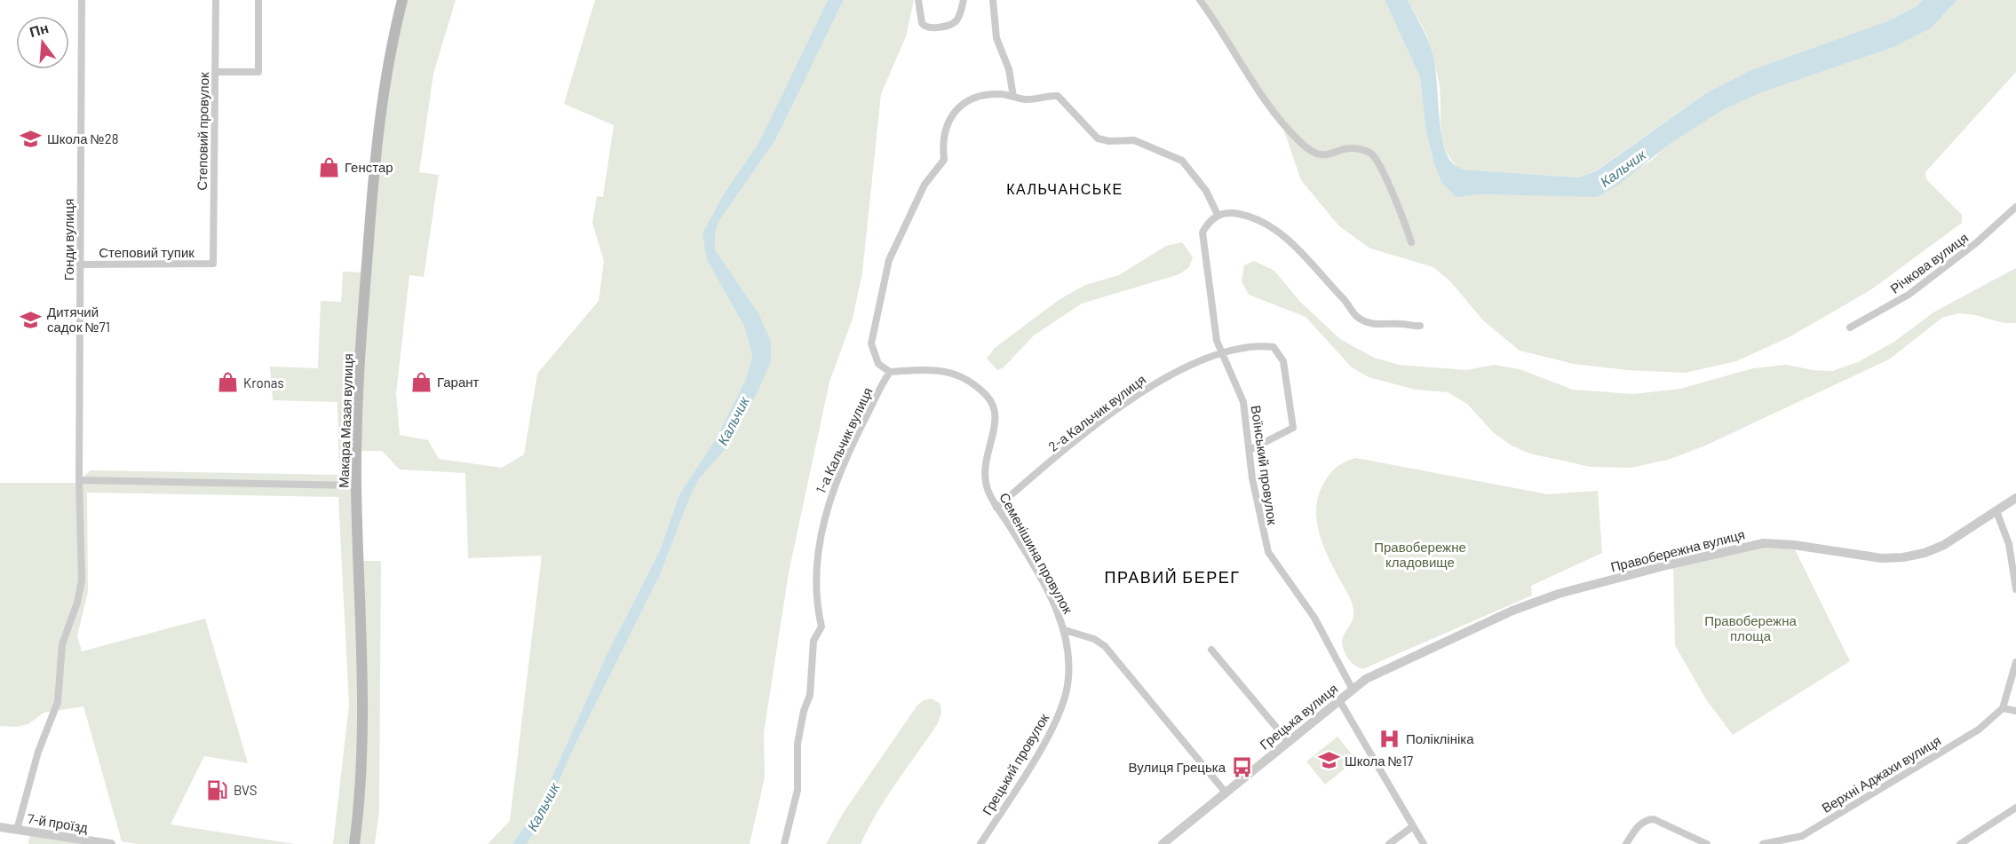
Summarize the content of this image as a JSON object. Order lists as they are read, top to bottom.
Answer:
{
  "streets": {
    "main road": ["Макара Мазая вулиця"],
    "street": [
      "Степовий провулок",
      "Гонди вулиця",
      "Степовий тупик",
      "Річкова вулиця",
      "2-а Кальчик вулиця",
      "1-а Кальчик вулиця",
      "Воїнський провулок",
      "Правобережна вулиця",
      "Семенішина провулок",
      "Грецька вулиця",
      "Грецький провулок",
      "Верхні Аджахи вулиця",
      "7-й проїзд"
    ]
  },
  "crossings": [
    ["Степовий провулок", "Степовий тупик"],
    ["Гонди вулиця", "Степовий тупик"],
    ["Гонди вулиця", "7-й проїзд"],
    ["2-а Кальчик вулиця", "Воїнський провулок"],
    ["2-а Кальчик вулиця", "Семенішина провулок"],
    ["1-а Кальчик вулиця", "Семенішина провулок"],
    ["Воїнський провулок", "Правобережна вулиця"],
    ["Воїнський провулок", "Грецька вулиця"],
    ["Правобережна вулиця", "Грецька вулиця"],
    ["Семенішина провулок", "Грецька вулиця"],
    ["Семенішина провулок", "Грецький провулок"]
  ],
  "districts": ["КАЛЬЧАНСЬКЕ", "ПРАВИЙ БЕРЕГ"],
  "water": ["Кальчик"],
  "parks": ["Правобережне кладовище", "Правобережна площа"],
  "places": {
    "school or university": ["Школа №28", "Дитячий садок №71", "Школа №17"],
    "shop": ["Генстар", "Гарант", "Kronas"],
    "hospital": ["Поліклініка"],
    "bus stop": ["Вулиця Грецька"],
    "fuel station": ["BVS"]
  },
  "north": "top"
}
